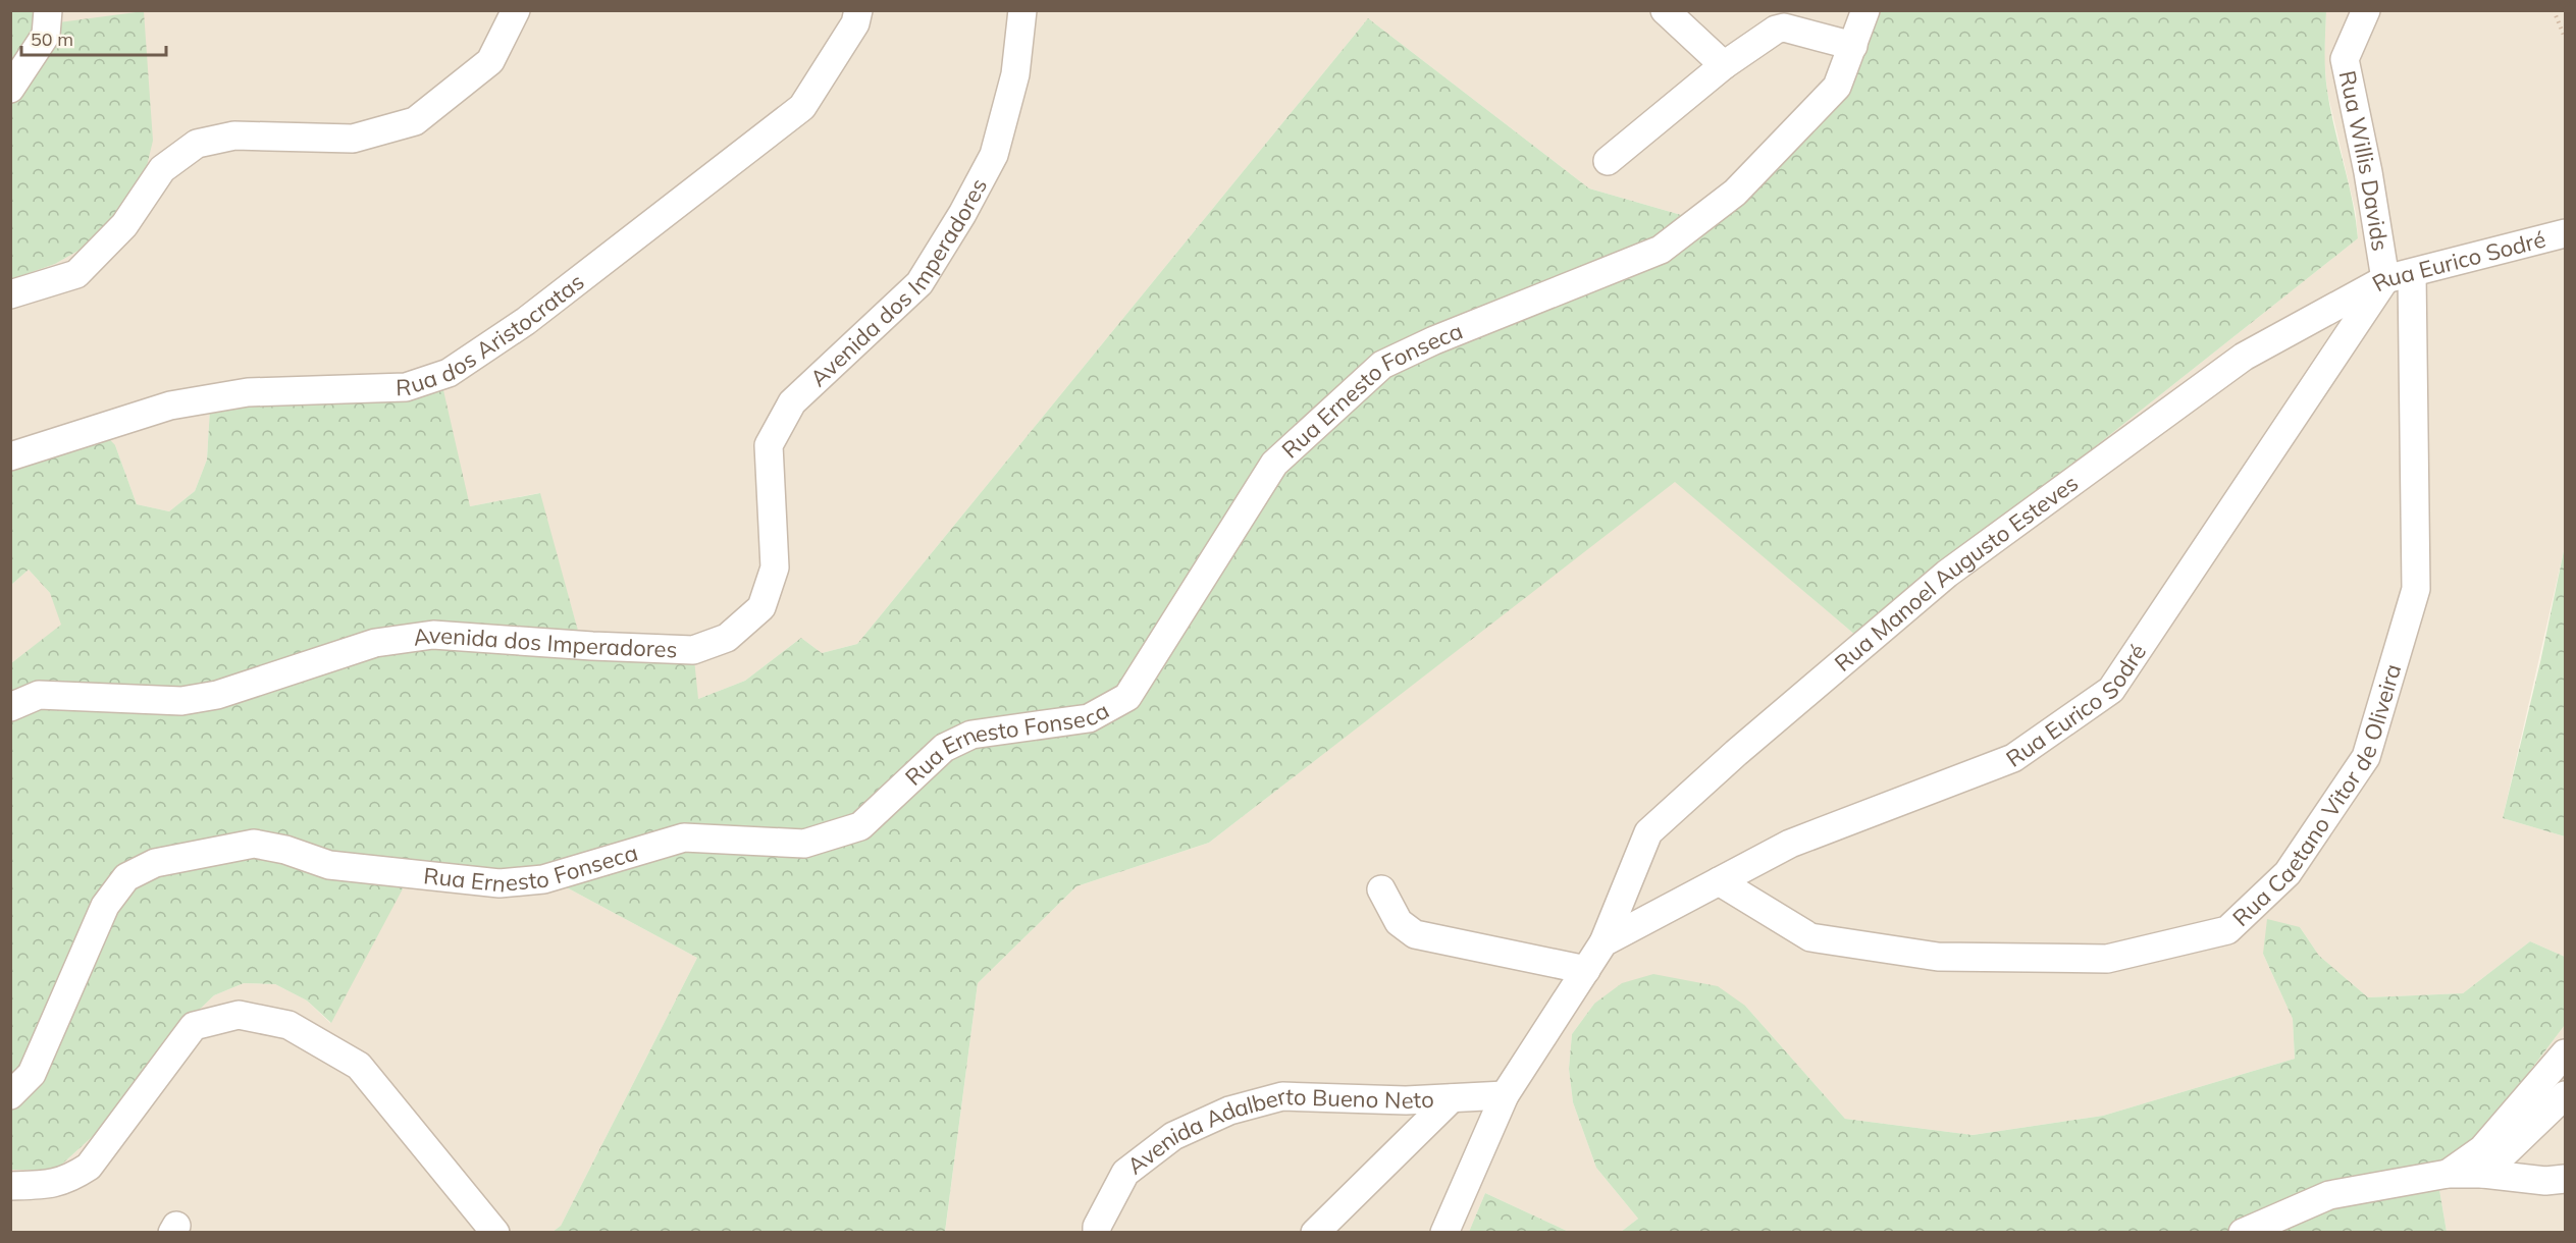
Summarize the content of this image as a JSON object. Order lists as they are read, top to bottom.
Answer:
{
  "streets": {
    "street": [
      "Rua Willis Davids",
      "Rua Eurico Sodré",
      "Avenida dos Imperadores",
      "Rua dos Aristocratas",
      "Rua Ernesto Fonseca",
      "Rua Manoel Augusto Esteves",
      "Rua Caetano Vitor de Oliveira",
      "Avenida Adalberto Bueno Neto"
    ]
  },
  "crossings": [
    ["Rua Willis Davids", "Rua Eurico Sodré"],
    ["Rua Willis Davids", "Rua Manoel Augusto Esteves"],
    ["Rua Eurico Sodré", "Rua Manoel Augusto Esteves"],
    ["Rua Eurico Sodré", "Rua Caetano Vitor de Oliveira"],
    ["Rua Eurico Sodré", "Avenida Adalberto Bueno Neto"]
  ],
  "scale_bar": "50 m"
}
